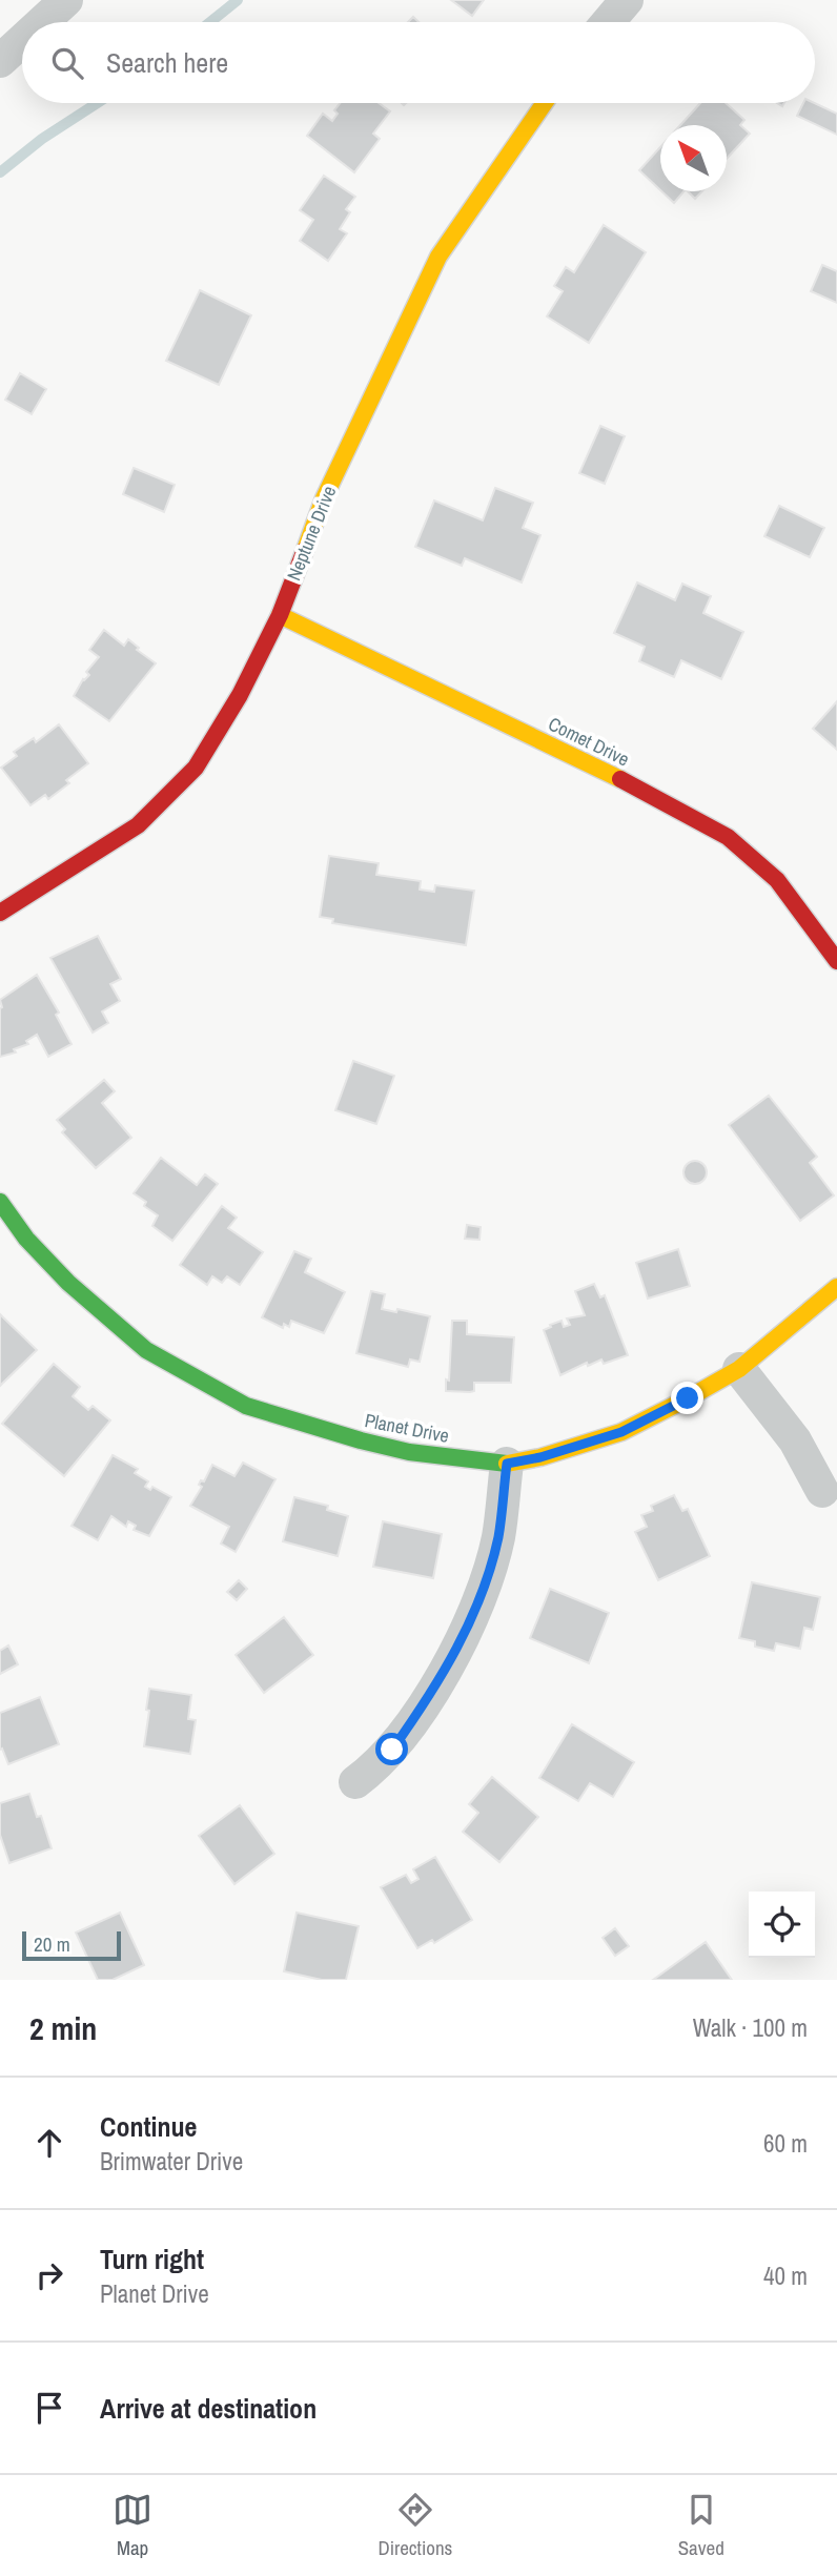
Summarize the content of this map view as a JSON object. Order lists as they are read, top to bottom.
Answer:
{
  "streets": {
    "street": ["Neptune Drive", "Comet Drive", "Planet Drive"]
  },
  "crossings": [
    ["Neptune Drive", "Comet Drive"]
  ],
  "scale_bar": "20 m",
  "north": "top left",
  "page": {
    "search": "Search here",
    "scale": "20 m",
    "heading": ["2 min", "Walk · 100 m"],
    "list": [
      ["Continue", "Brimwater Drive", "60 m"],
      ["Turn right", "Planet Drive", "40 m"],
      "Arrive at destination"
    ],
    "nav": ["Map", "Directions", "Saved"]
  }
}
